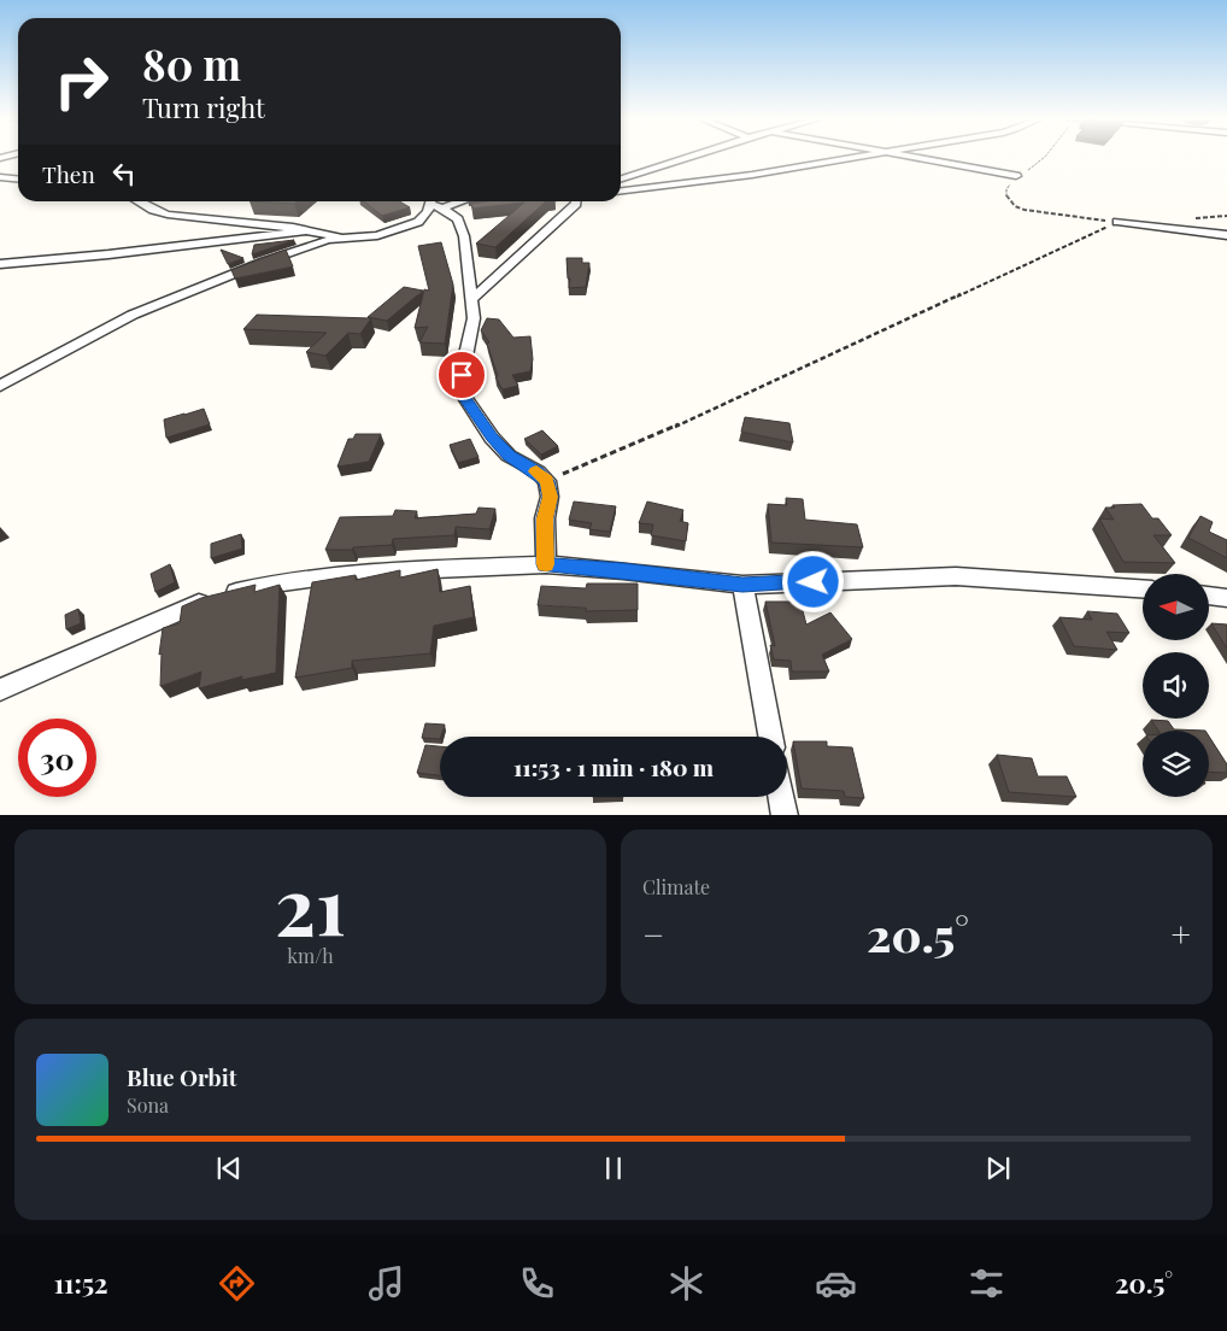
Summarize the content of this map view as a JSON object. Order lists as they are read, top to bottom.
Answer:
{
  "north": "left",
  "page": {
    "turn": ["80 m", "Turn right"],
    "then": "Then",
    "limit": "30",
    "trip": "11:53 · 1 min · 180 m",
    "tile": [
      ["21", "km/h"],
      "Climate"
    ],
    "heat": ["−", "20.5°", "+"],
    "song": ["Blue Orbit", "Sona"],
    "tabs": ["11:52", "20.5°"]
  }
}
